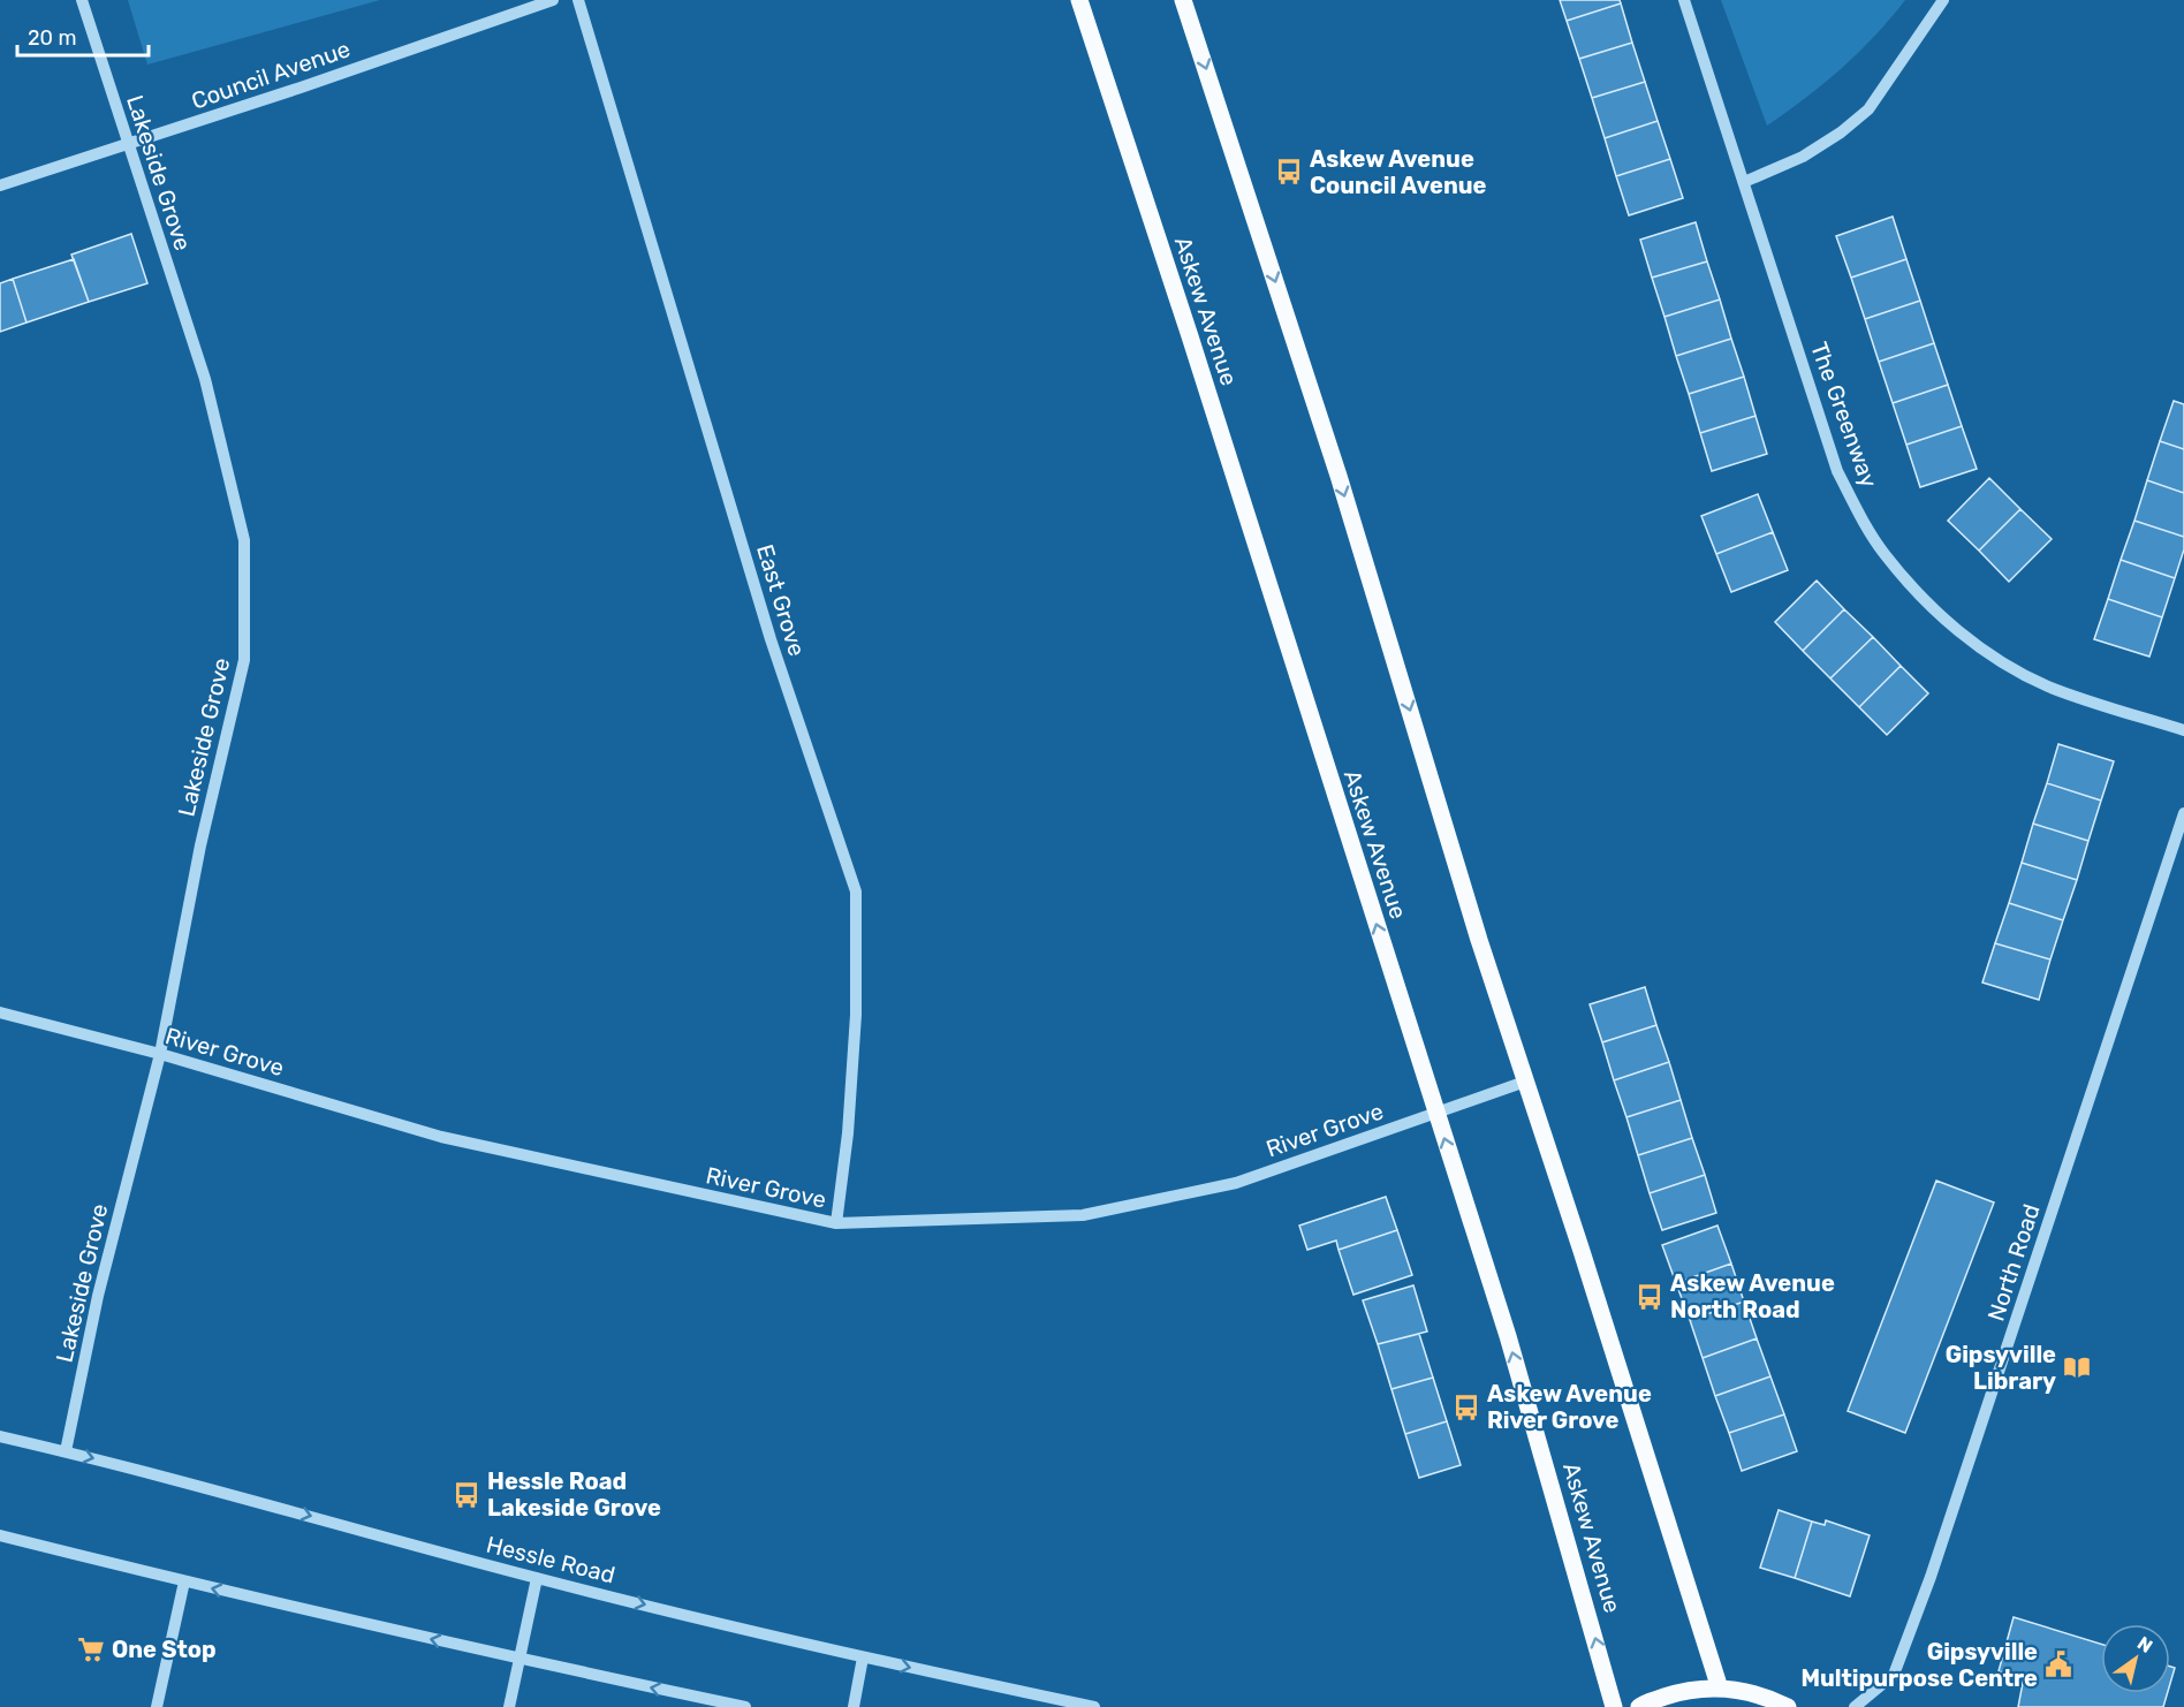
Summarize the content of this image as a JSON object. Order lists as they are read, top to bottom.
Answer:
{
  "streets": {
    "main road": ["Askew Avenue"],
    "street": [
      "Council Avenue",
      "Lakeside Grove",
      "The Greenway",
      "East Grove",
      "River Grove",
      "North Road",
      "Hessle Road"
    ]
  },
  "crossings": [
    ["Council Avenue", "Lakeside Grove"],
    ["Lakeside Grove", "River Grove"],
    ["Lakeside Grove", "Hessle Road"],
    ["Askew Avenue", "River Grove"],
    ["East Grove", "River Grove"]
  ],
  "places": {
    "bus stop": [
      "Askew Avenue Council Avenue",
      "Askew Avenue North Road",
      "Askew Avenue River Grove",
      "Hessle Road Lakeside Grove"
    ],
    "library": ["Gipsyville Library"],
    "supermarket": ["One Stop"],
    "public building": ["Gipsyville Multipurpose Centre"]
  },
  "scale_bar": "20 m",
  "north": "top right"
}
